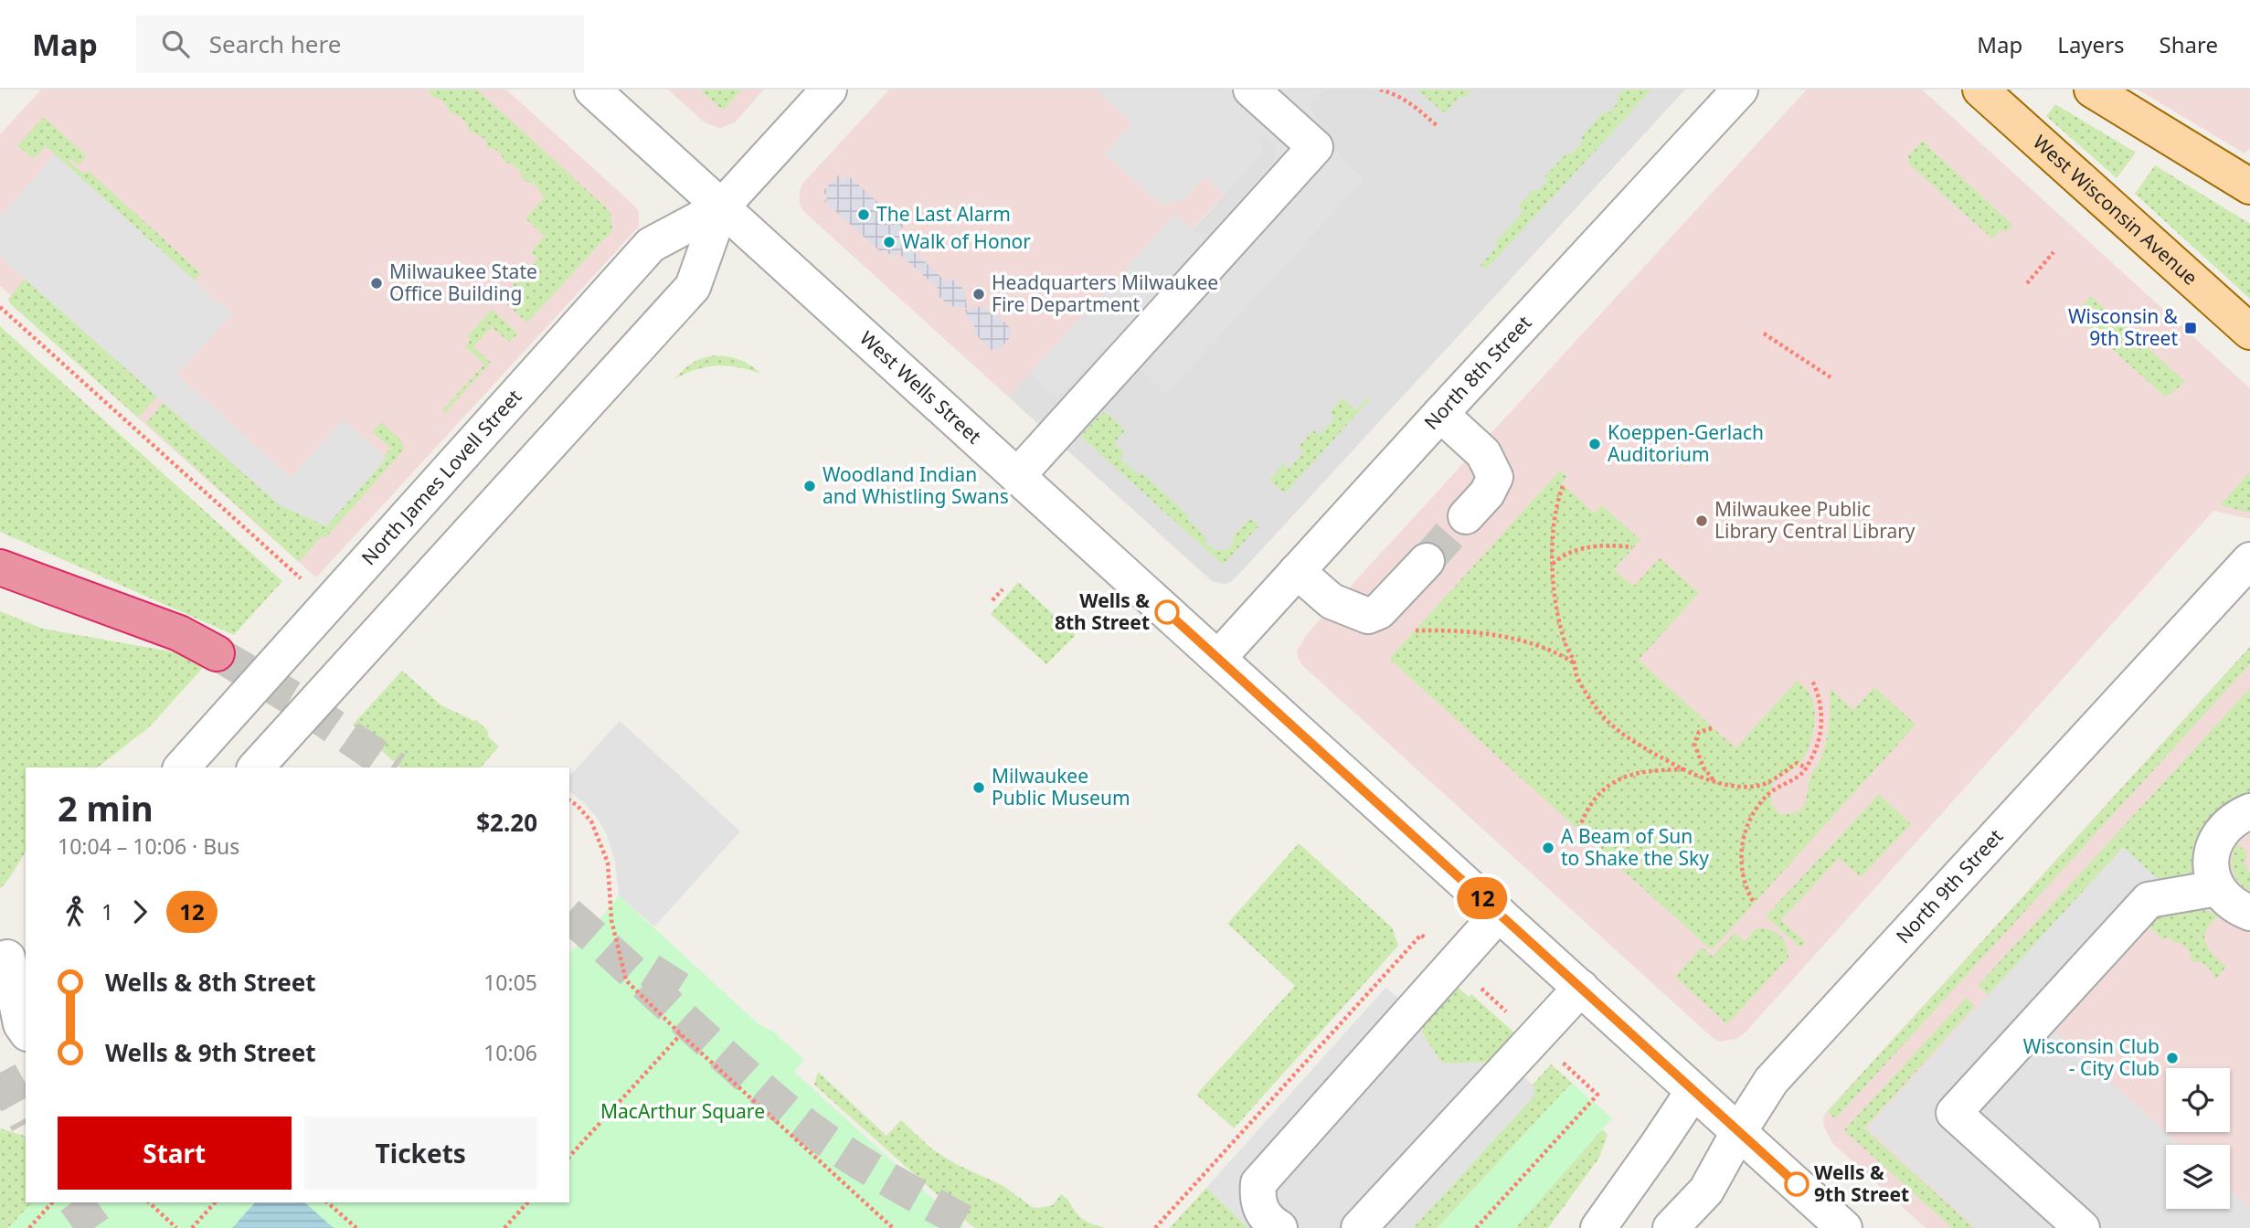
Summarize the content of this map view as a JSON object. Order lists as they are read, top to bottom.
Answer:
{
  "streets": {
    "main road": ["West Wisconsin Avenue"],
    "street": [
      "North 8th Street",
      "West Wells Street",
      "North James Lovell Street",
      "North 9th Street"
    ]
  },
  "crossings": [
    ["North 8th Street", "West Wells Street"],
    ["West Wells Street", "North James Lovell Street"],
    ["West Wells Street", "North 9th Street"]
  ],
  "parks": ["MacArthur Square"],
  "places": {
    "other": [
      "The Last Alarm",
      "Walk of Honor",
      "Milwaukee State Office Building",
      "Headquarters Milwaukee Fire Department",
      "Koeppen-Gerlach Auditorium",
      "Woodland Indian and Whistling Swans",
      "Milwaukee Public Library Central Library",
      "Wells & 8th Street",
      "Milwaukee Public Museum",
      "A Beam of Sun to Shake the Sky",
      "Wisconsin Club - City Club",
      "Wells & 9th Street"
    ],
    "transit": ["Wisconsin & 9th Street"]
  },
  "lines": ["bus line 12"],
  "page": {
    "header": "Map",
    "search": "Search here",
    "nav": ["Map", "Layers", "Share"],
    "on_map": "12",
    "heading": ["2 min", "10:04 – 10:06 · Bus", "$2.20"],
    "legs": ["1", "12"],
    "list": [
      {
        "name": "Wells & 8th Street",
        "value": "10:05"
      },
      {
        "name": "Wells & 9th Street",
        "value": "10:06"
      }
    ],
    "buttons": ["Start", "Tickets"]
  }
}
